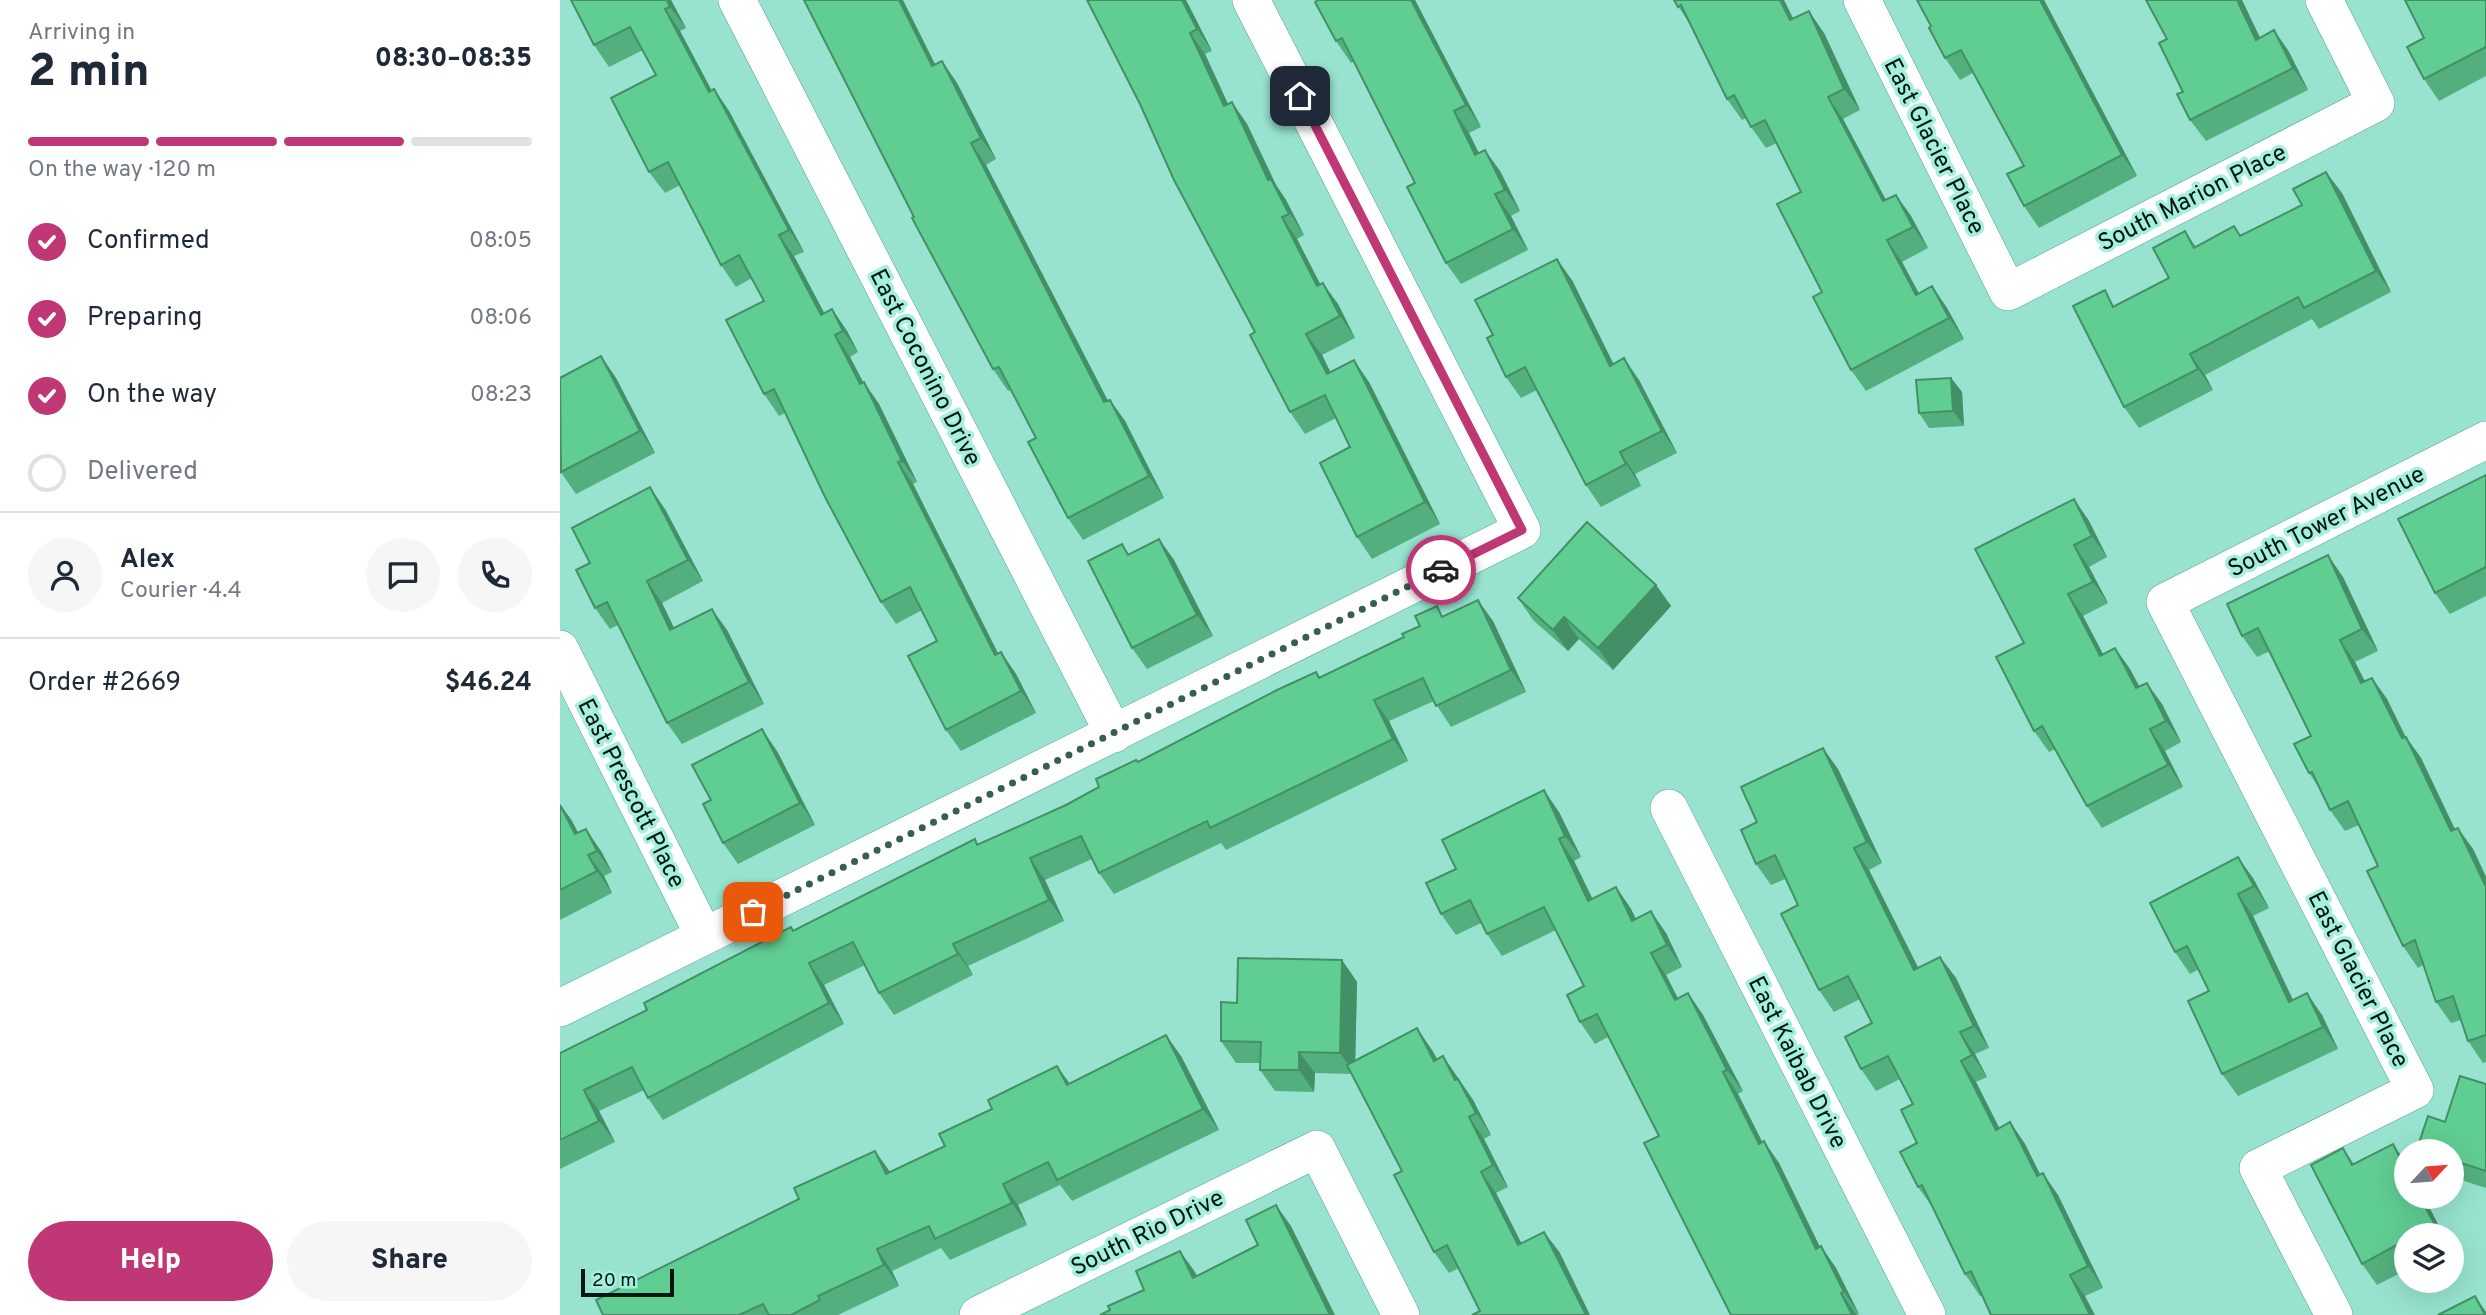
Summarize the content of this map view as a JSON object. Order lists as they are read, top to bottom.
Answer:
{
  "streets": {
    "street": [
      "East Glacier Place",
      "South Marion Place",
      "East Coconino Drive",
      "South Tower Avenue",
      "East Prescott Place",
      "East Kaibab Drive",
      "South Rio Drive"
    ]
  },
  "crossings": [
    ["East Glacier Place", "South Marion Place"],
    ["East Glacier Place", "South Tower Avenue"]
  ],
  "scale_bar": "20 m",
  "north": "top right",
  "page": {
    "heading": ["2 min", "Arriving in", "08:30–08:35"],
    "panel": [
      "Alex",
      "Courier · 4.4",
      "Order #2669",
      "$46.24"
    ],
    "bar": "On the way · 120 m",
    "list": [
      ["Confirmed", "08:05"],
      ["Preparing", "08:06"],
      ["On the way", "08:23"],
      "Delivered"
    ],
    "buttons": ["Help", "Share"],
    "scale": "20 m"
  }
}
